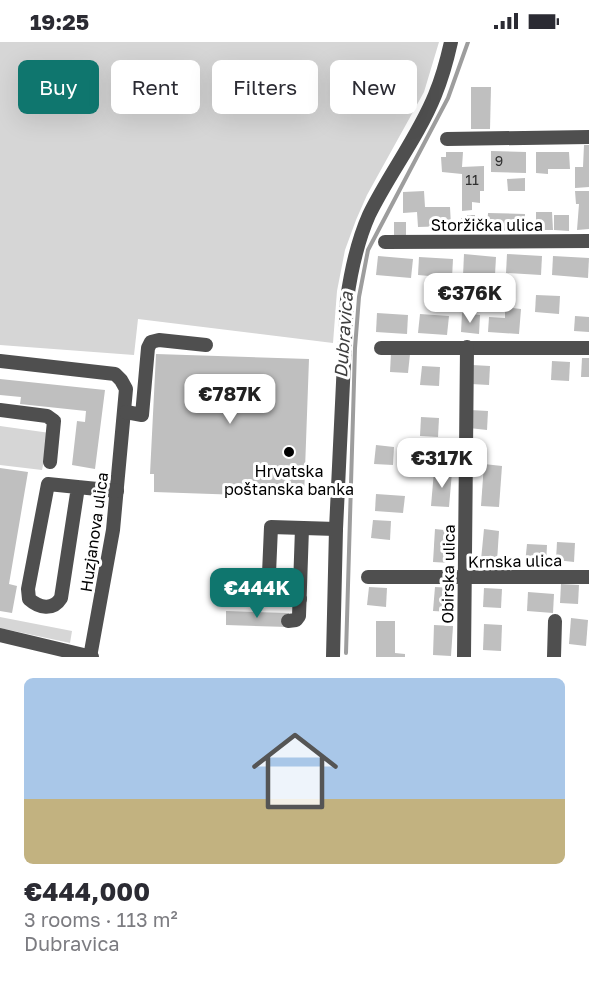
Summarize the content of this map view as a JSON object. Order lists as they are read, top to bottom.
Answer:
{
  "streets": {
    "street": [
      "Storžička ulica",
      "Huzjanova ulica",
      "Krnska ulica",
      "Obirska ulica"
    ]
  },
  "crossings": [
    ["Krnska ulica", "Obirska ulica"]
  ],
  "water": ["Dubravica"],
  "places": ["Hrvatska poštanska banka"],
  "house_numbers": ["9", "11"],
  "page": {
    "status": "19:25",
    "chip": [
      "Buy",
      "Rent",
      "Filters",
      "New"
    ],
    "price": [
      "€376K",
      "€787K",
      "€317K",
      "€444K"
    ],
    "list": [
      {
        "name": "€444,000",
        "note": "3 rooms · 113 m² · Dubravica"
      }
    ]
  }
}
